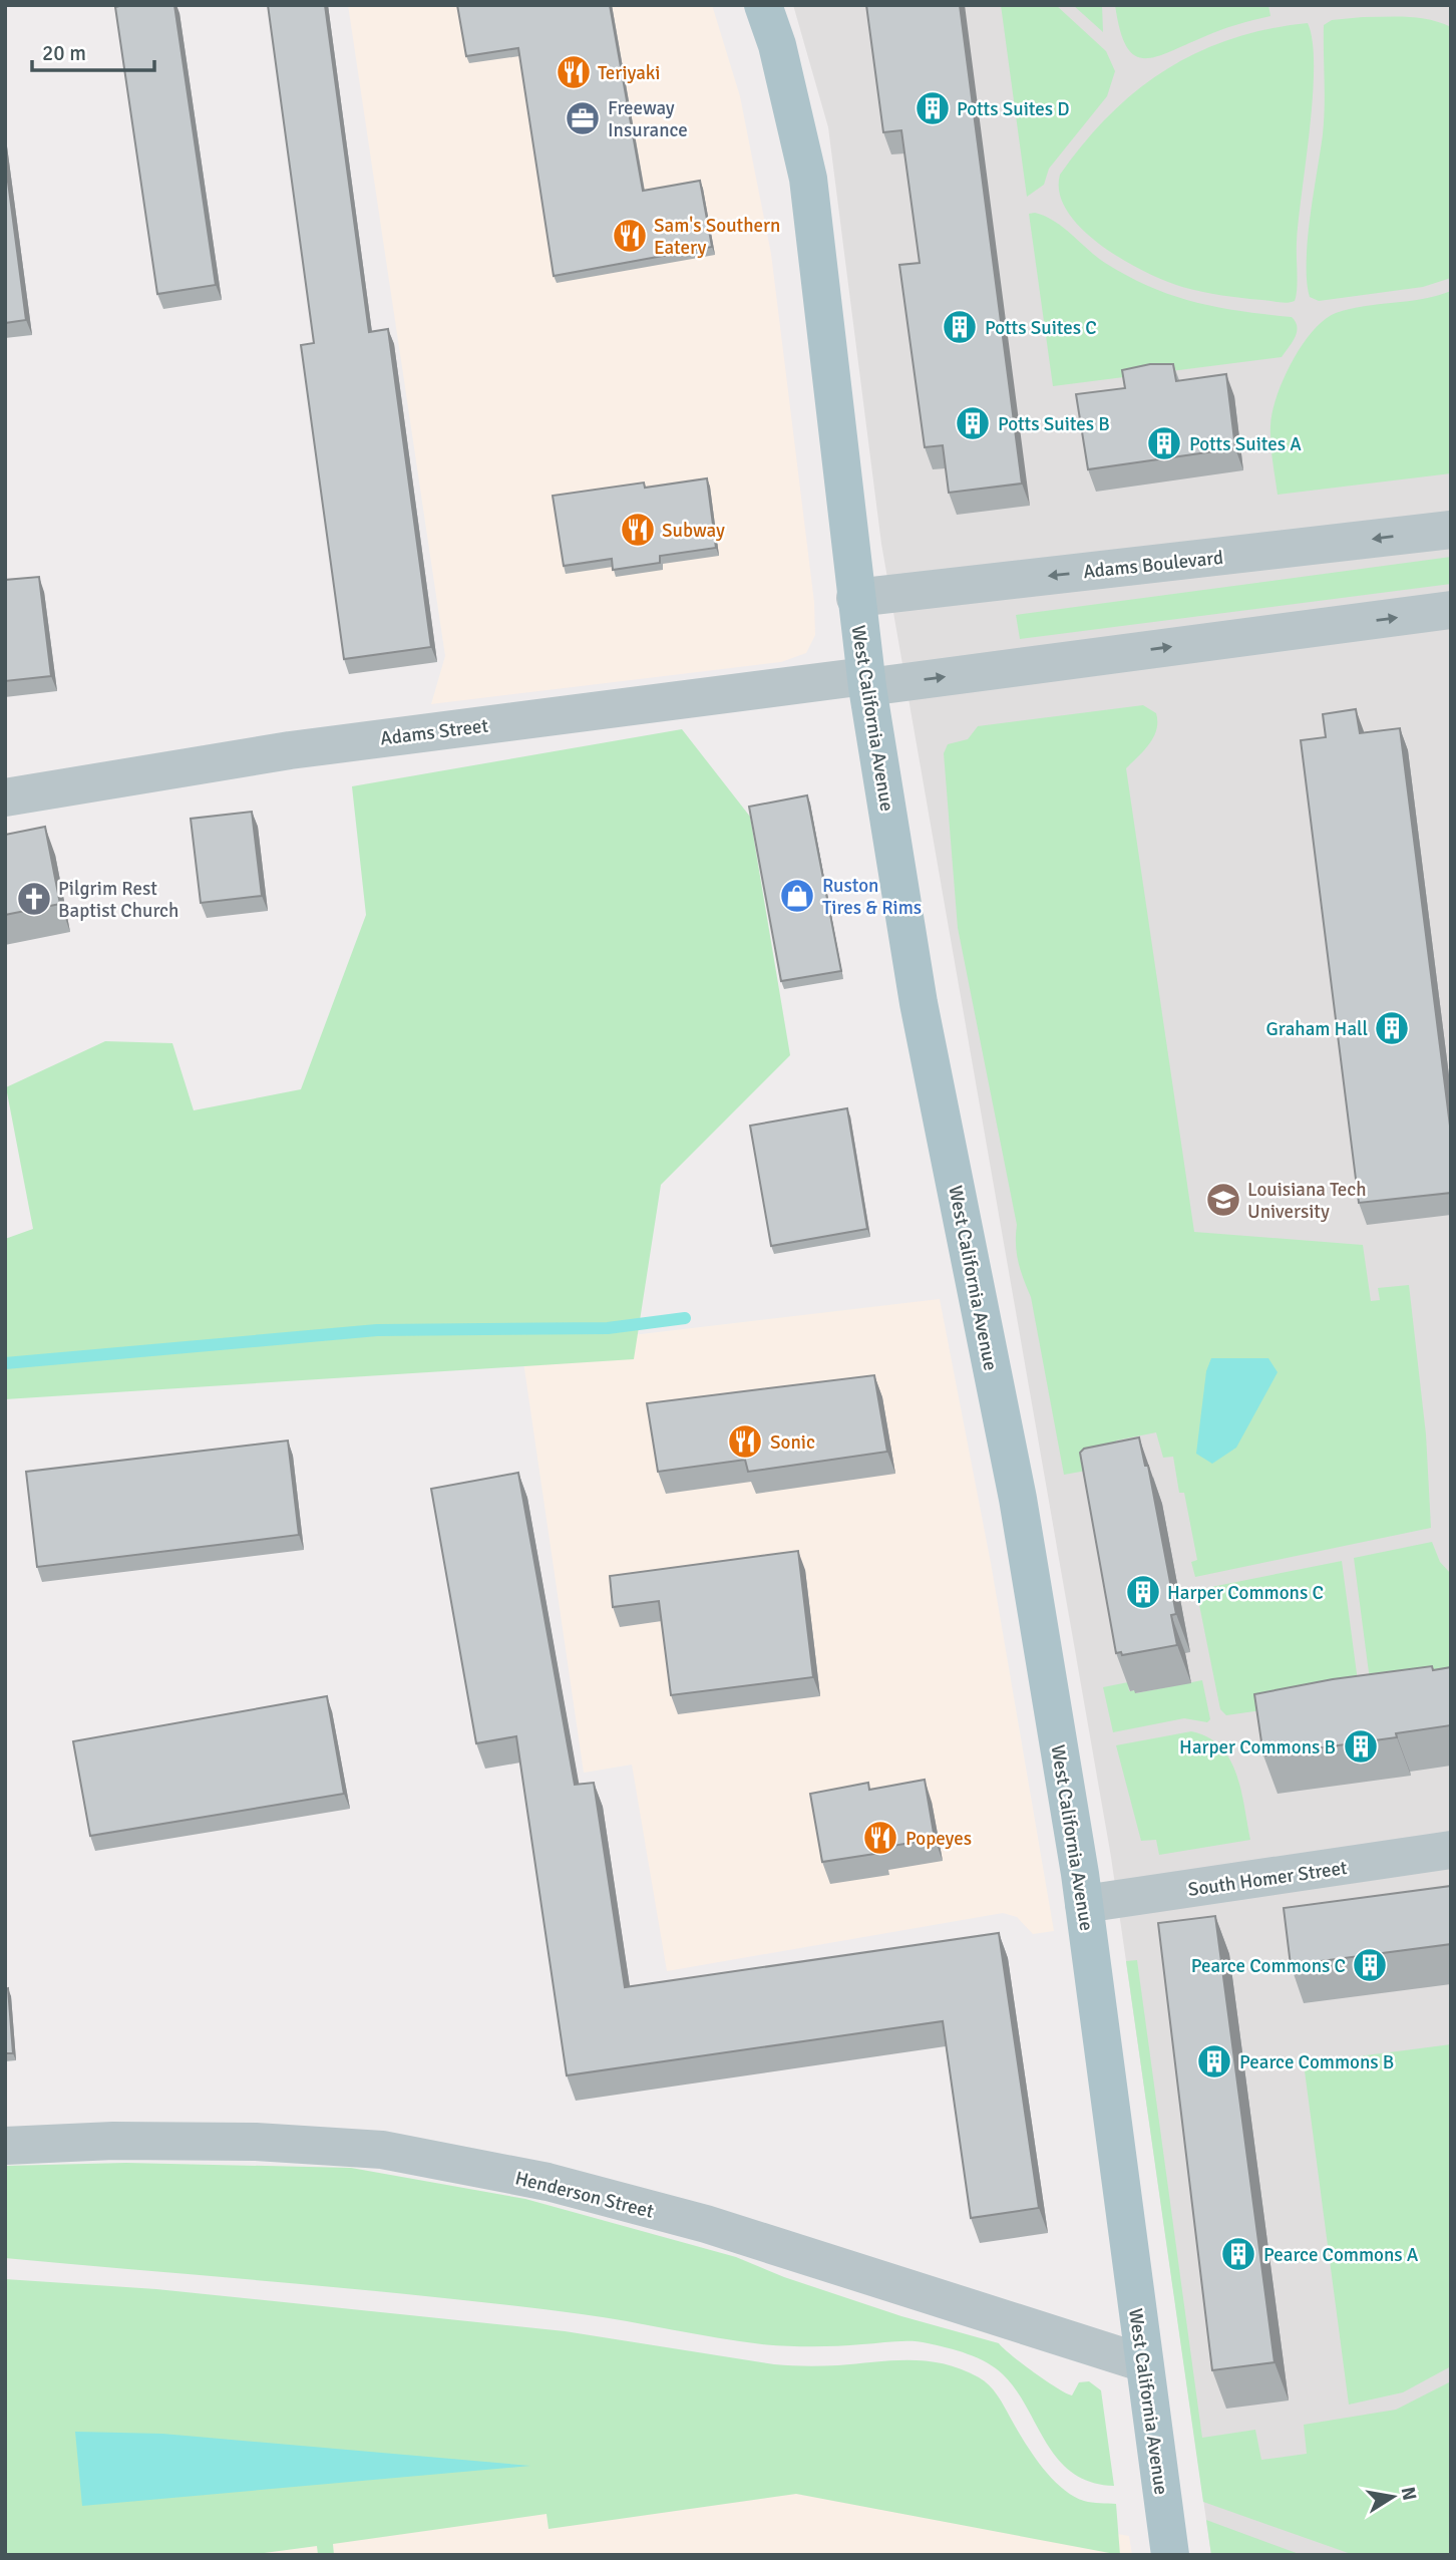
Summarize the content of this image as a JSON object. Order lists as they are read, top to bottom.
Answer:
{
  "streets": {
    "main road": ["West California Avenue"],
    "street": [
      "Adams Boulevard",
      "Adams Street",
      "South Homer Street",
      "Henderson Street"
    ]
  },
  "crossings": [
    ["Adams Boulevard", "West California Avenue"],
    ["West California Avenue", "Adams Street"],
    ["West California Avenue", "South Homer Street"],
    ["West California Avenue", "Henderson Street"]
  ],
  "places": {
    "restaurant": [
      "Teriyaki",
      "Sam's Southern Eatery",
      "Subway",
      "Sonic",
      "Popeyes"
    ],
    "building": [
      "Potts Suites D",
      "Potts Suites C",
      "Potts Suites B",
      "Potts Suites A",
      "Graham Hall",
      "Harper Commons C",
      "Harper Commons B",
      "Pearce Commons C",
      "Pearce Commons B",
      "Pearce Commons A"
    ],
    "office": ["Freeway Insurance"],
    "shop": ["Ruston Tires & Rims"],
    "church": ["Pilgrim Rest Baptist Church"],
    "school or university": ["Louisiana Tech University"]
  },
  "scale_bar": "20 m",
  "north": "right"
}
